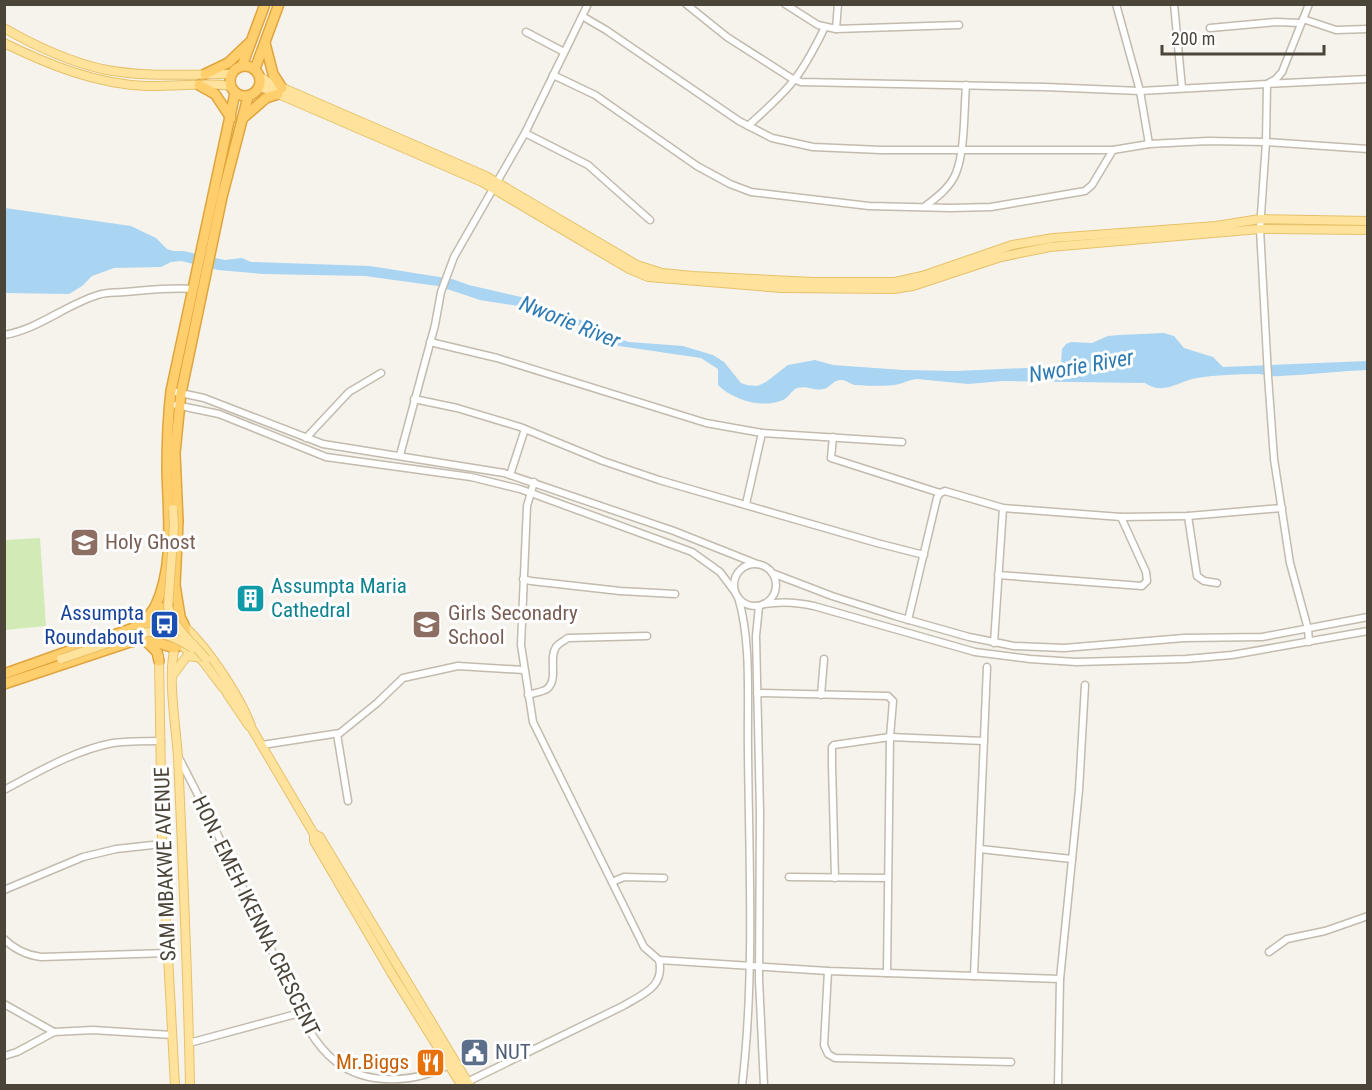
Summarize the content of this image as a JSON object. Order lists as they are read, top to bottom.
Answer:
{
  "streets": {
    "main road": ["SAM MBAKWE AVENUE"],
    "street": ["HON. EMEH IKENNA CRESCENT"]
  },
  "crossings": [
    ["SAM MBAKWE AVENUE", "HON. EMEH IKENNA CRESCENT"]
  ],
  "water": ["Nworie River"],
  "places": {
    "school or university": ["Holy Ghost", "Girls Seconadry School"],
    "building": ["Assumpta Maria Cathedral"],
    "bus stop": ["Assumpta Roundabout"],
    "public building": ["NUT"],
    "restaurant": ["Mr.Biggs"]
  },
  "scale_bar": "200 m"
}
